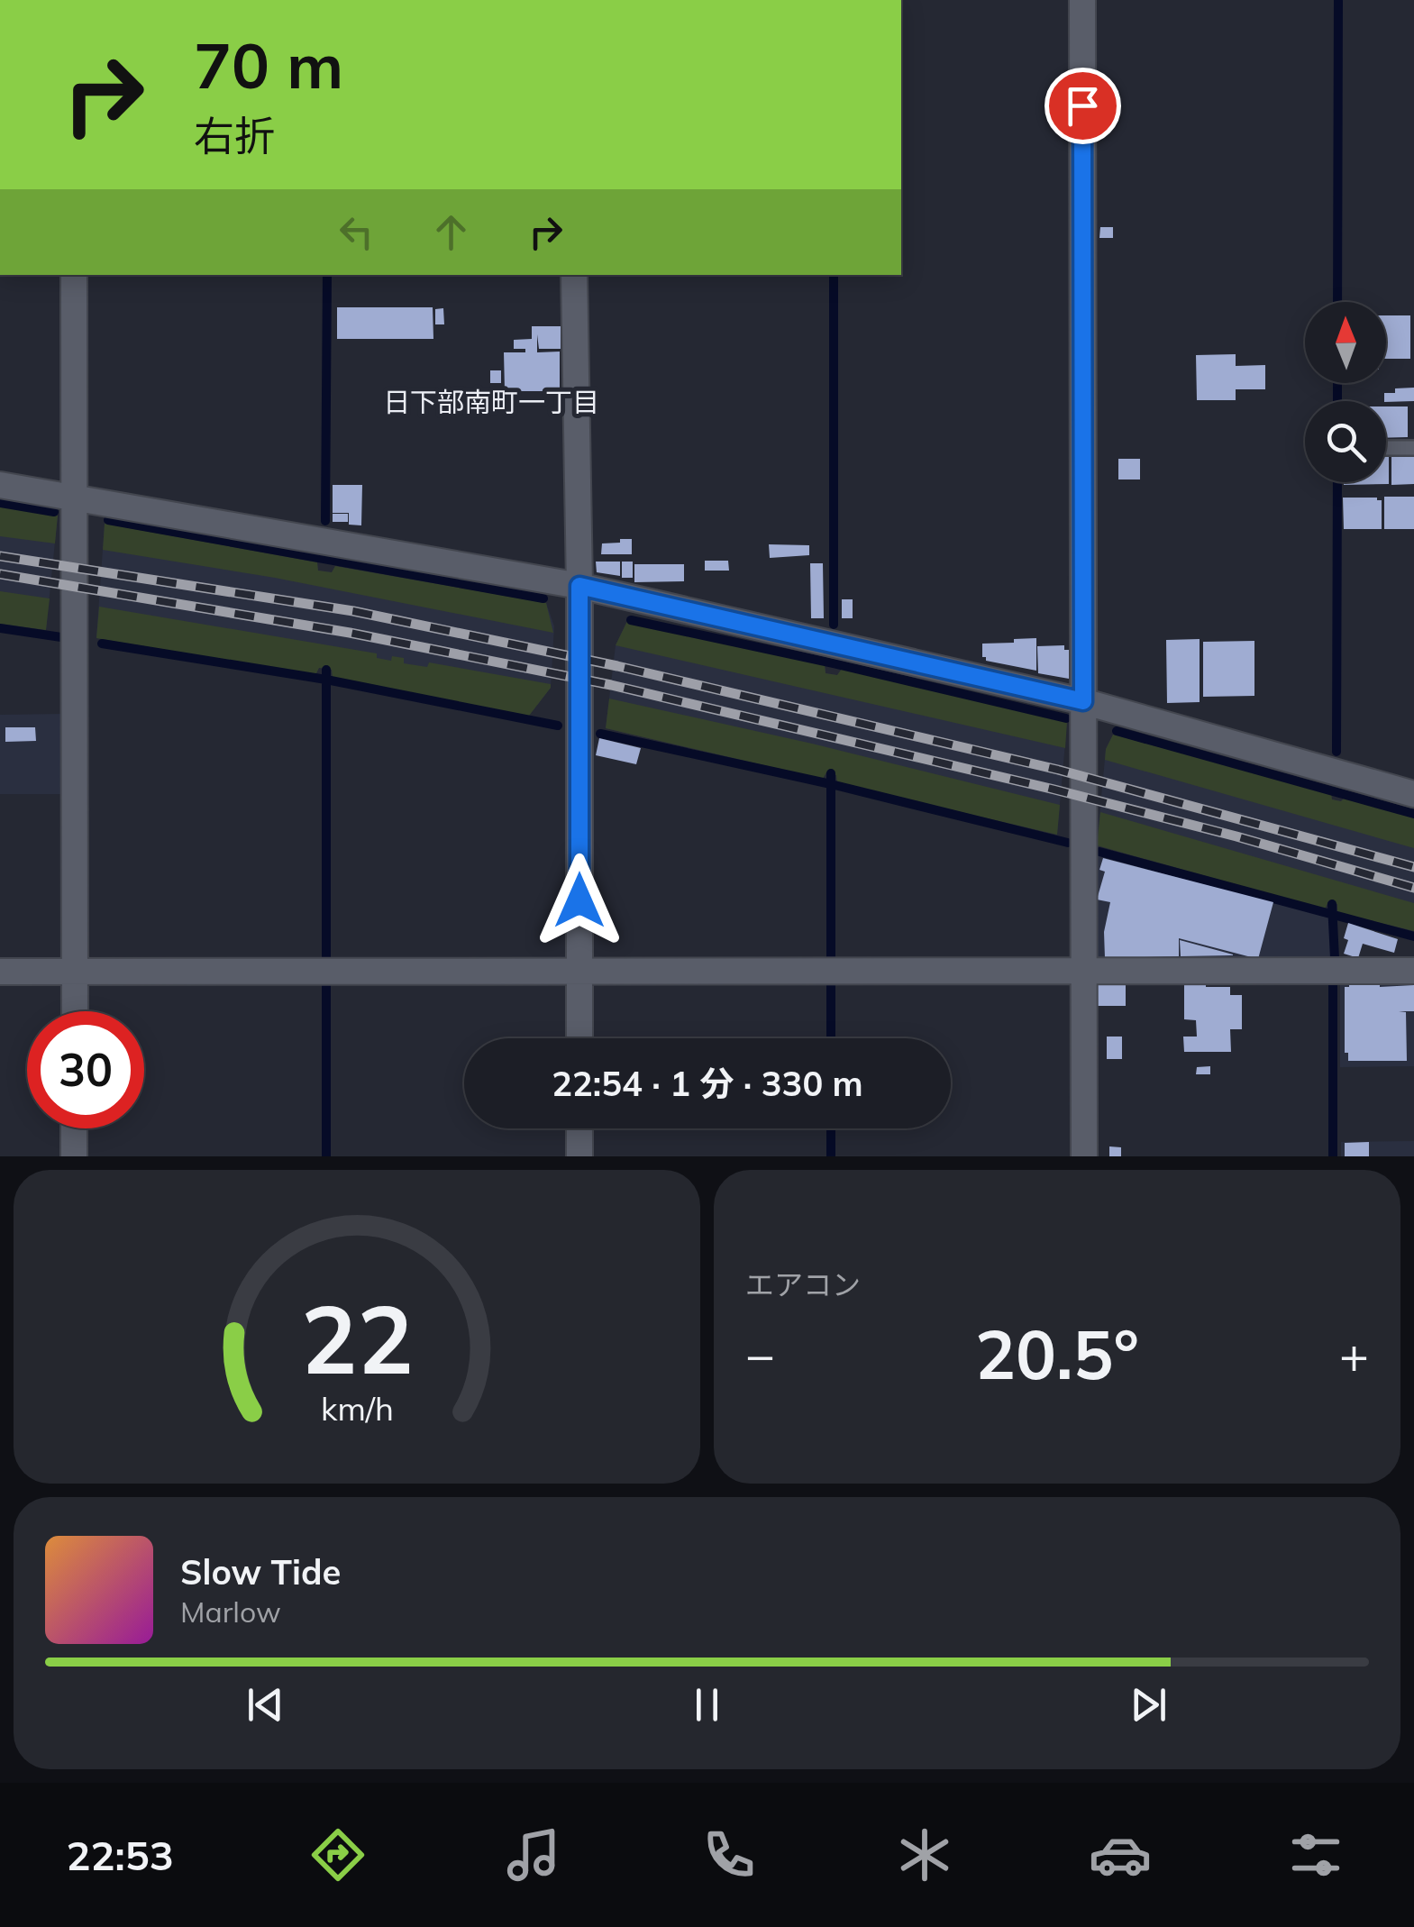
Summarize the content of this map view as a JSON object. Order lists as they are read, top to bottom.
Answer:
{
  "districts": ["日下部南町一丁目"],
  "north": "top",
  "page": {
    "turn": ["70 m", "右折"],
    "limit": "30",
    "trip": "22:54 · 1 分 · 330 m",
    "tile": "エアコン",
    "heat": ["−", "20.5°", "+"],
    "song": ["Slow Tide", "Marlow"],
    "tabs": "22:53",
    "gauge": ["22", "km/h"]
  }
}
